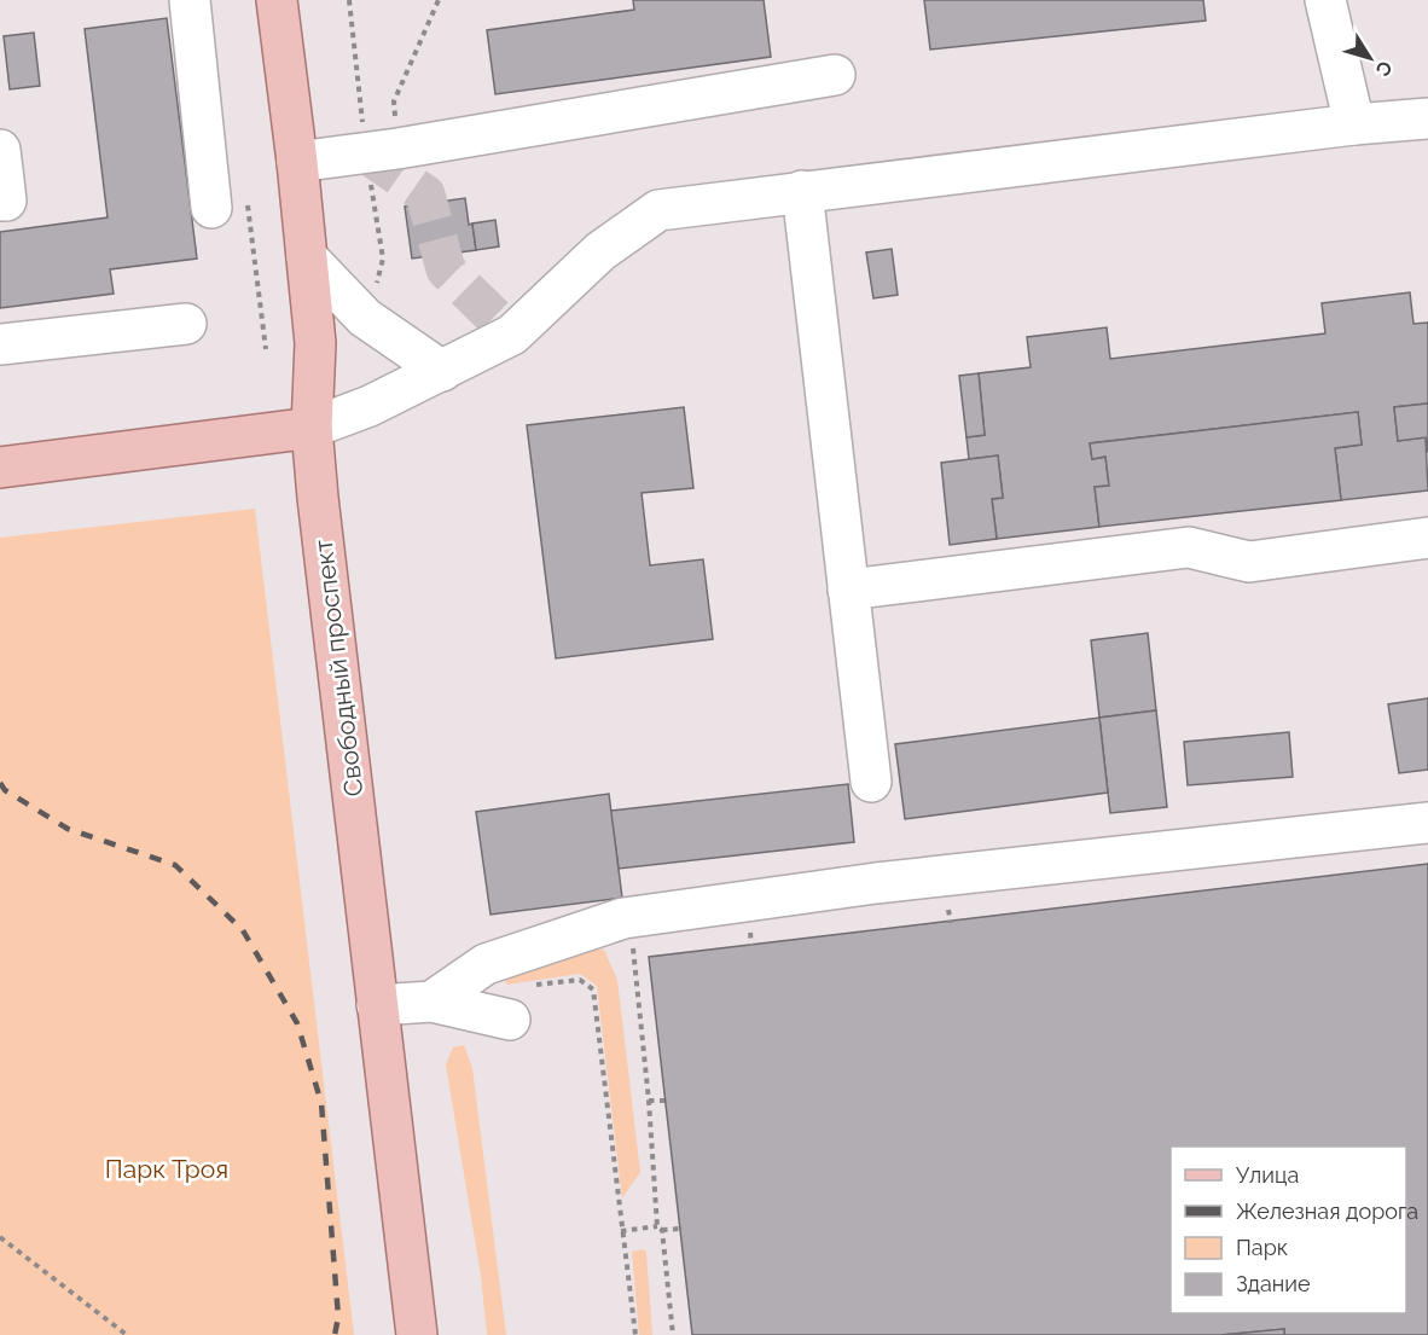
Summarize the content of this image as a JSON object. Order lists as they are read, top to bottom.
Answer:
{
  "streets": {
    "main road": ["Свободный проспект"]
  },
  "parks": ["Парк Троя"],
  "legend": [
    "Улица",
    "Железная дорога",
    "Парк",
    "Здание"
  ],
  "north": "bottom right"
}
